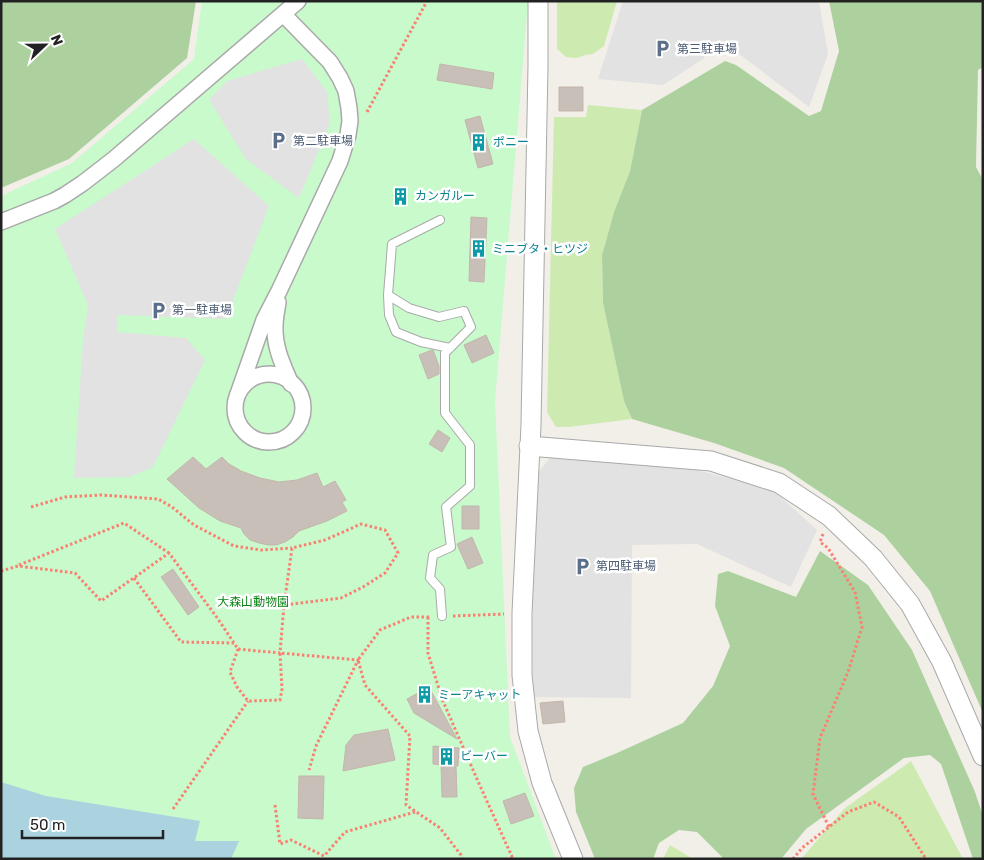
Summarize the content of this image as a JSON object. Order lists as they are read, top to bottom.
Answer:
{
  "parks": ["大森山動物園"],
  "places": {
    "parking": [
      "第三駐車場",
      "第二駐車場",
      "第一駐車場",
      "第四駐車場"
    ],
    "building": [
      "ポニー",
      "カンガルー",
      "ミニブタ・ヒツジ",
      "ミーアキャット",
      "ビーバー"
    ]
  },
  "scale_bar": "50 m",
  "north": "right"
}
